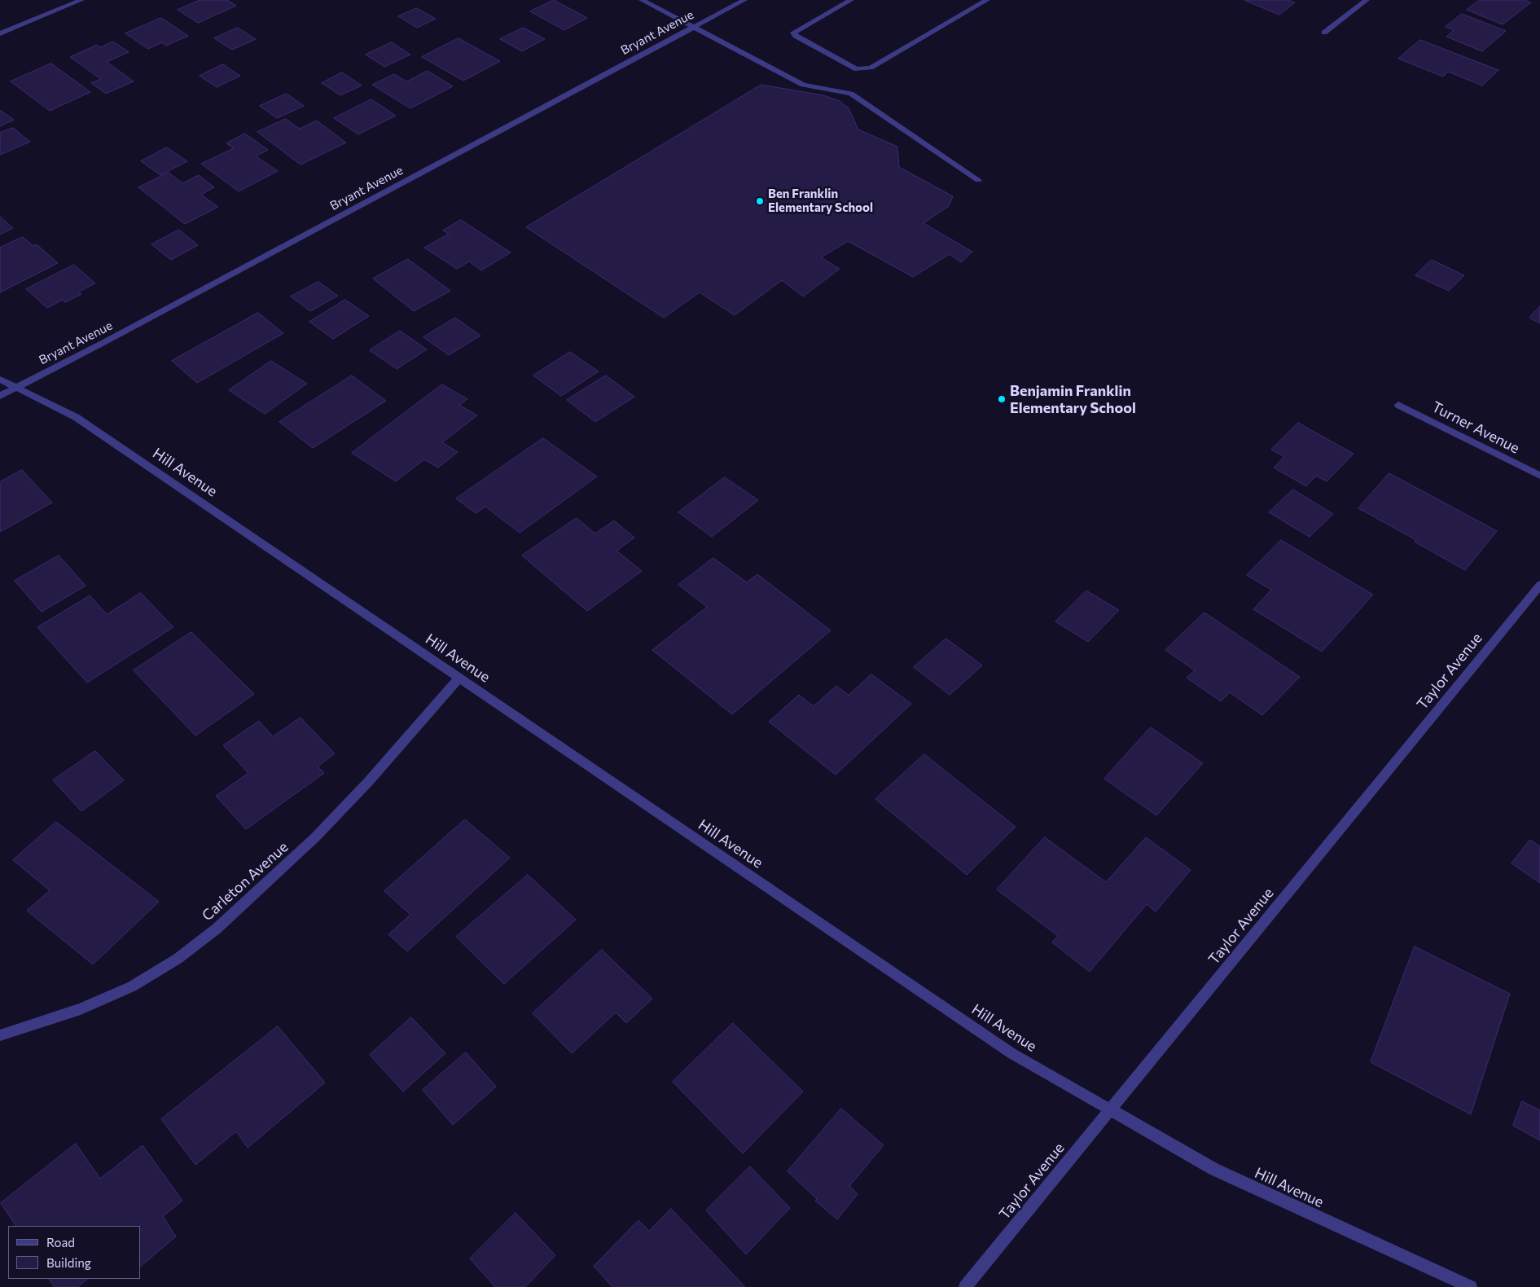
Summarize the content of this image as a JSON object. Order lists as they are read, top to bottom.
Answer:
{
  "streets": {
    "street": [
      "Bryant Avenue",
      "Turner Avenue",
      "Hill Avenue",
      "Taylor Avenue",
      "Carleton Avenue"
    ]
  },
  "crossings": [
    ["Bryant Avenue", "Hill Avenue"],
    ["Hill Avenue", "Taylor Avenue"],
    ["Hill Avenue", "Carleton Avenue"]
  ],
  "places": ["Ben Franklin Elementary School", "Benjamin Franklin Elementary School"],
  "legend": ["Road", "Building"]
}
